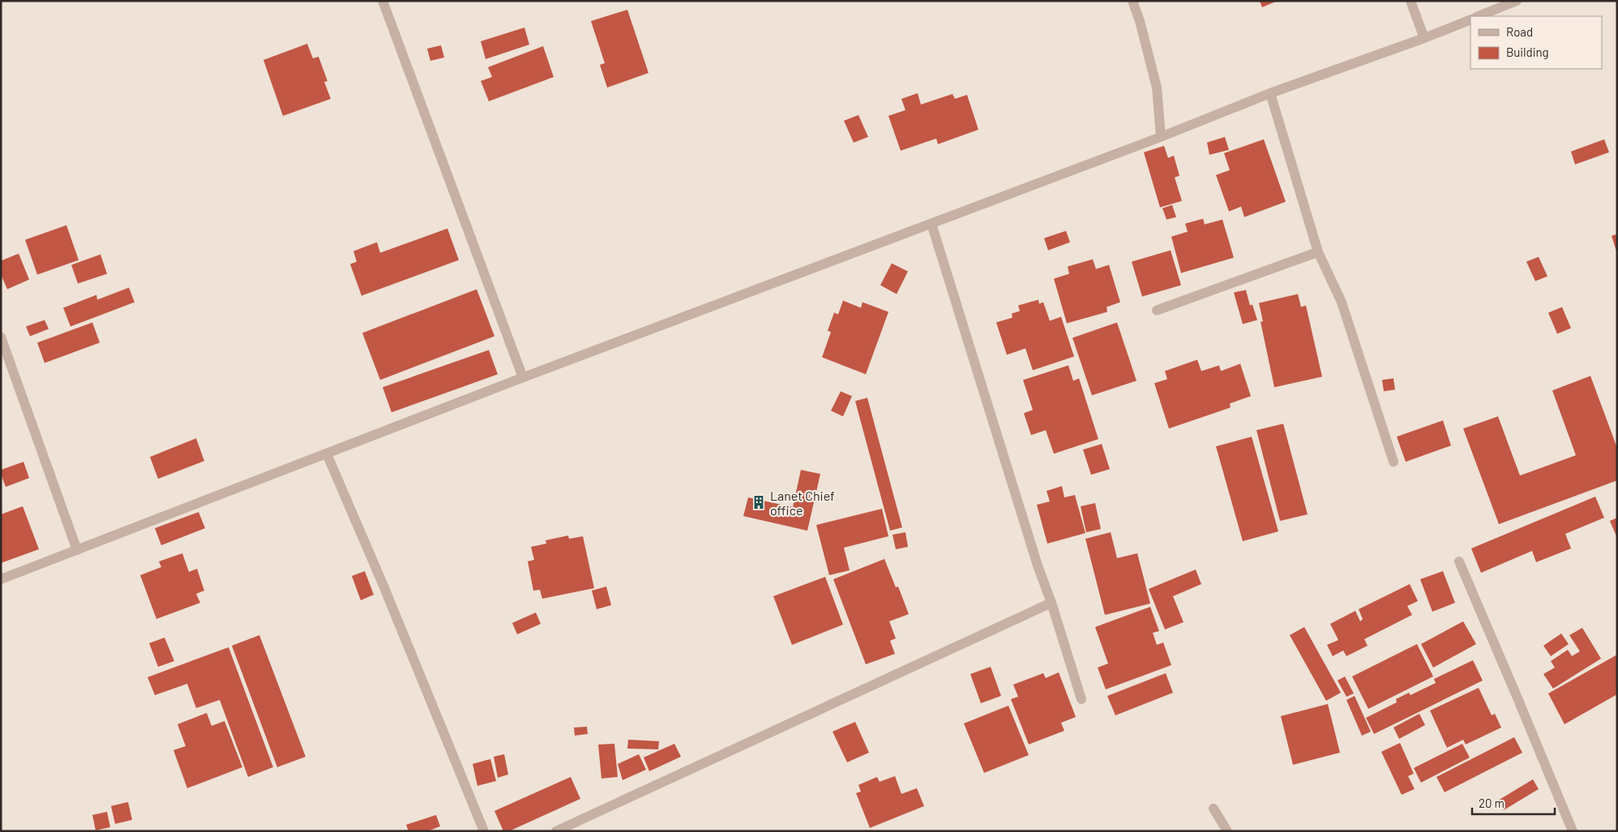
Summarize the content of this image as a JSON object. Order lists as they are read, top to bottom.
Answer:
{
  "places": {
    "building": ["Lanet Chief office"]
  },
  "legend": ["Road", "Building"],
  "scale_bar": "20 m"
}
